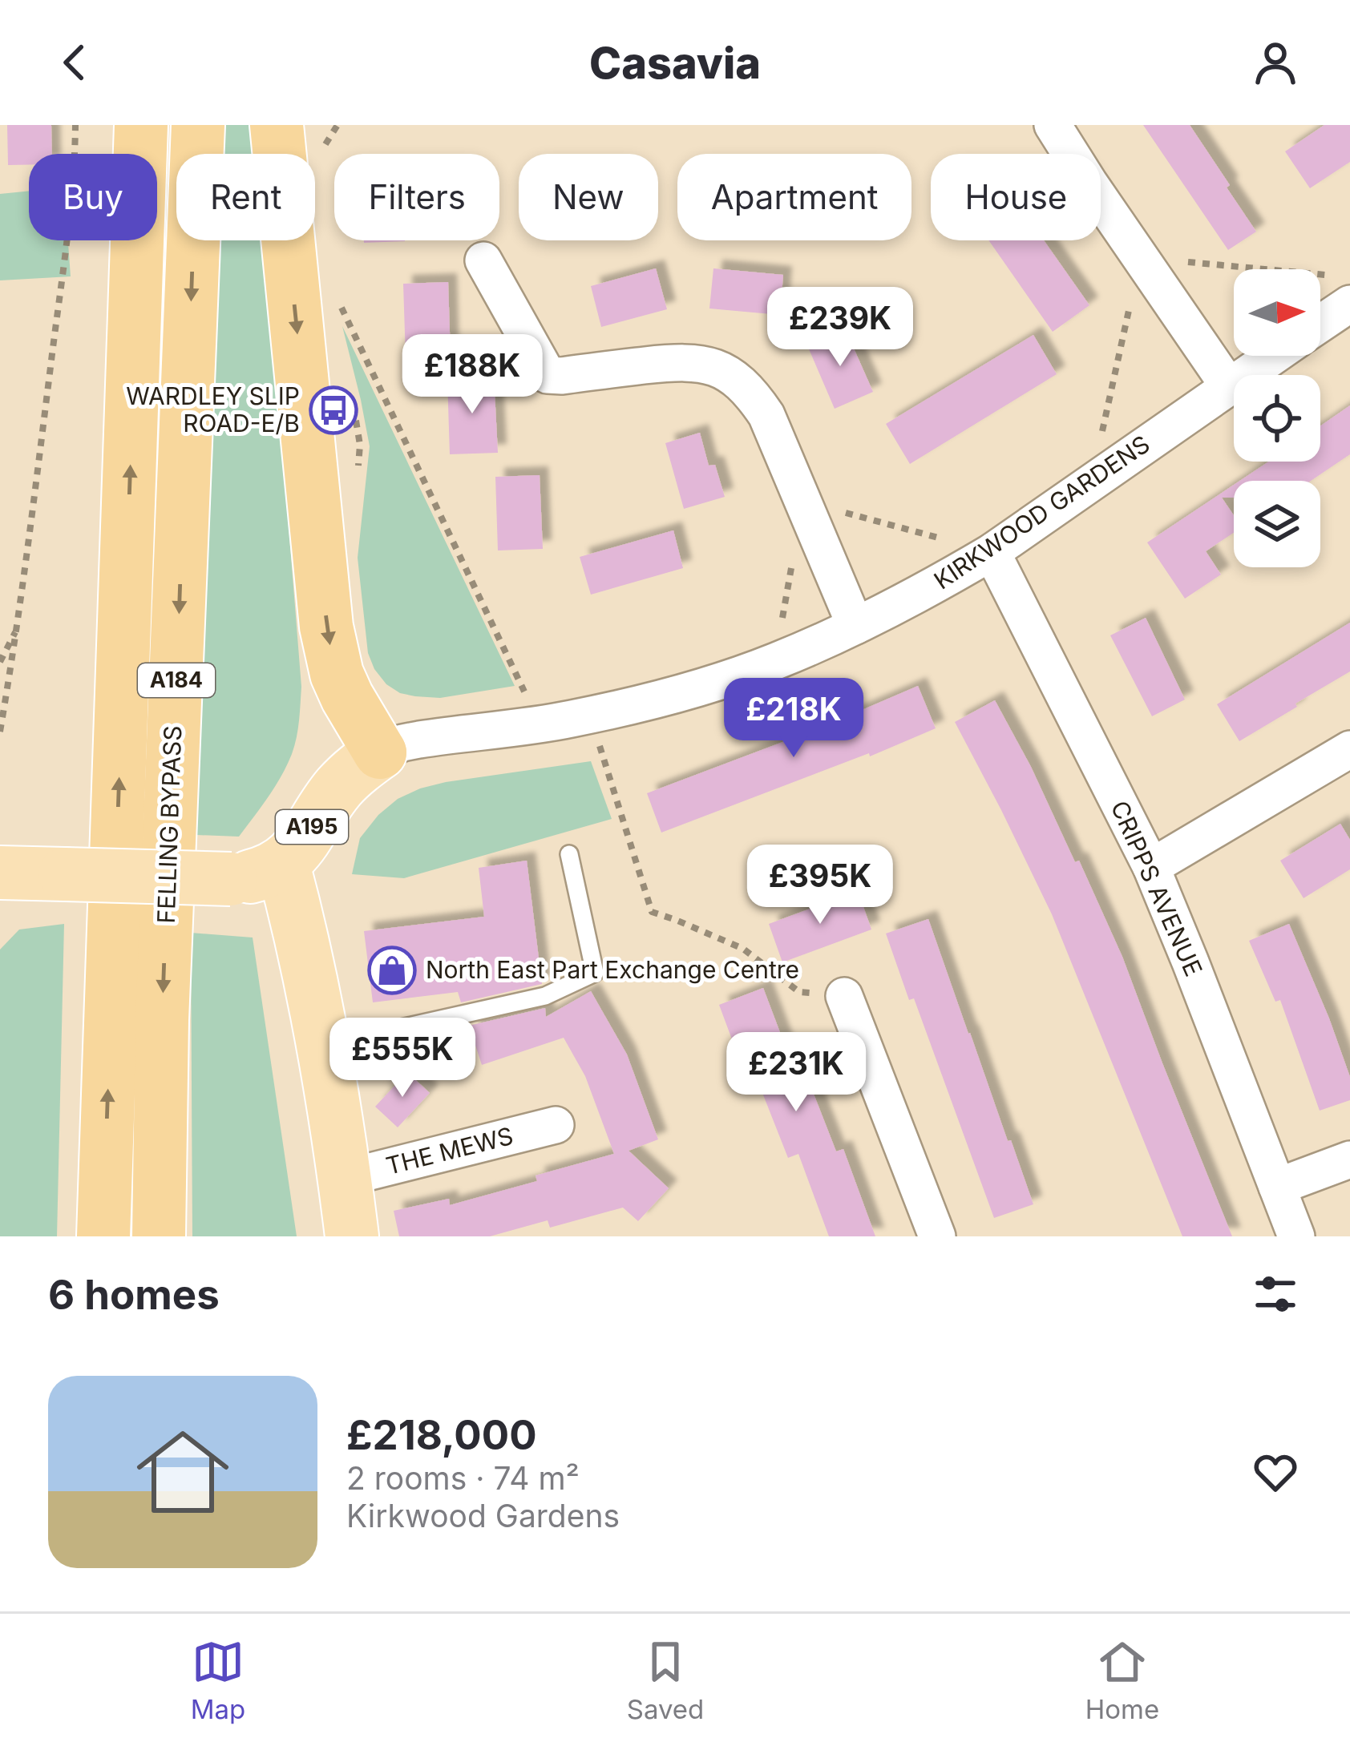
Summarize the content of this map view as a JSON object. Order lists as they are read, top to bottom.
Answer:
{
  "streets": {
    "highway": ["A184", "FELLING BYPASS"],
    "main road": ["A195"],
    "street": ["KIRKWOOD GARDENS", "CRIPPS AVENUE", "THE MEWS"]
  },
  "crossings": [
    ["KIRKWOOD GARDENS", "A195"],
    ["KIRKWOOD GARDENS", "CRIPPS AVENUE"],
    ["A195", "THE MEWS"]
  ],
  "places": {
    "bus stop": ["WARDLEY SLIP ROAD-E/B"],
    "shop": ["North East Part Exchange Centre"]
  },
  "north": "right",
  "page": {
    "header": "Casavia",
    "chip": [
      "Buy",
      "Rent",
      "Filters",
      "New",
      "Apartment",
      "House"
    ],
    "price": [
      "£239K",
      "£188K",
      "£218K",
      "£395K",
      "£555K",
      "£231K"
    ],
    "heading": "6 homes",
    "list": [
      {
        "name": "£218,000",
        "note": "2 rooms · 74 m² · Kirkwood Gardens"
      }
    ],
    "tabs": ["Map", "Saved", "Home"]
  }
}
